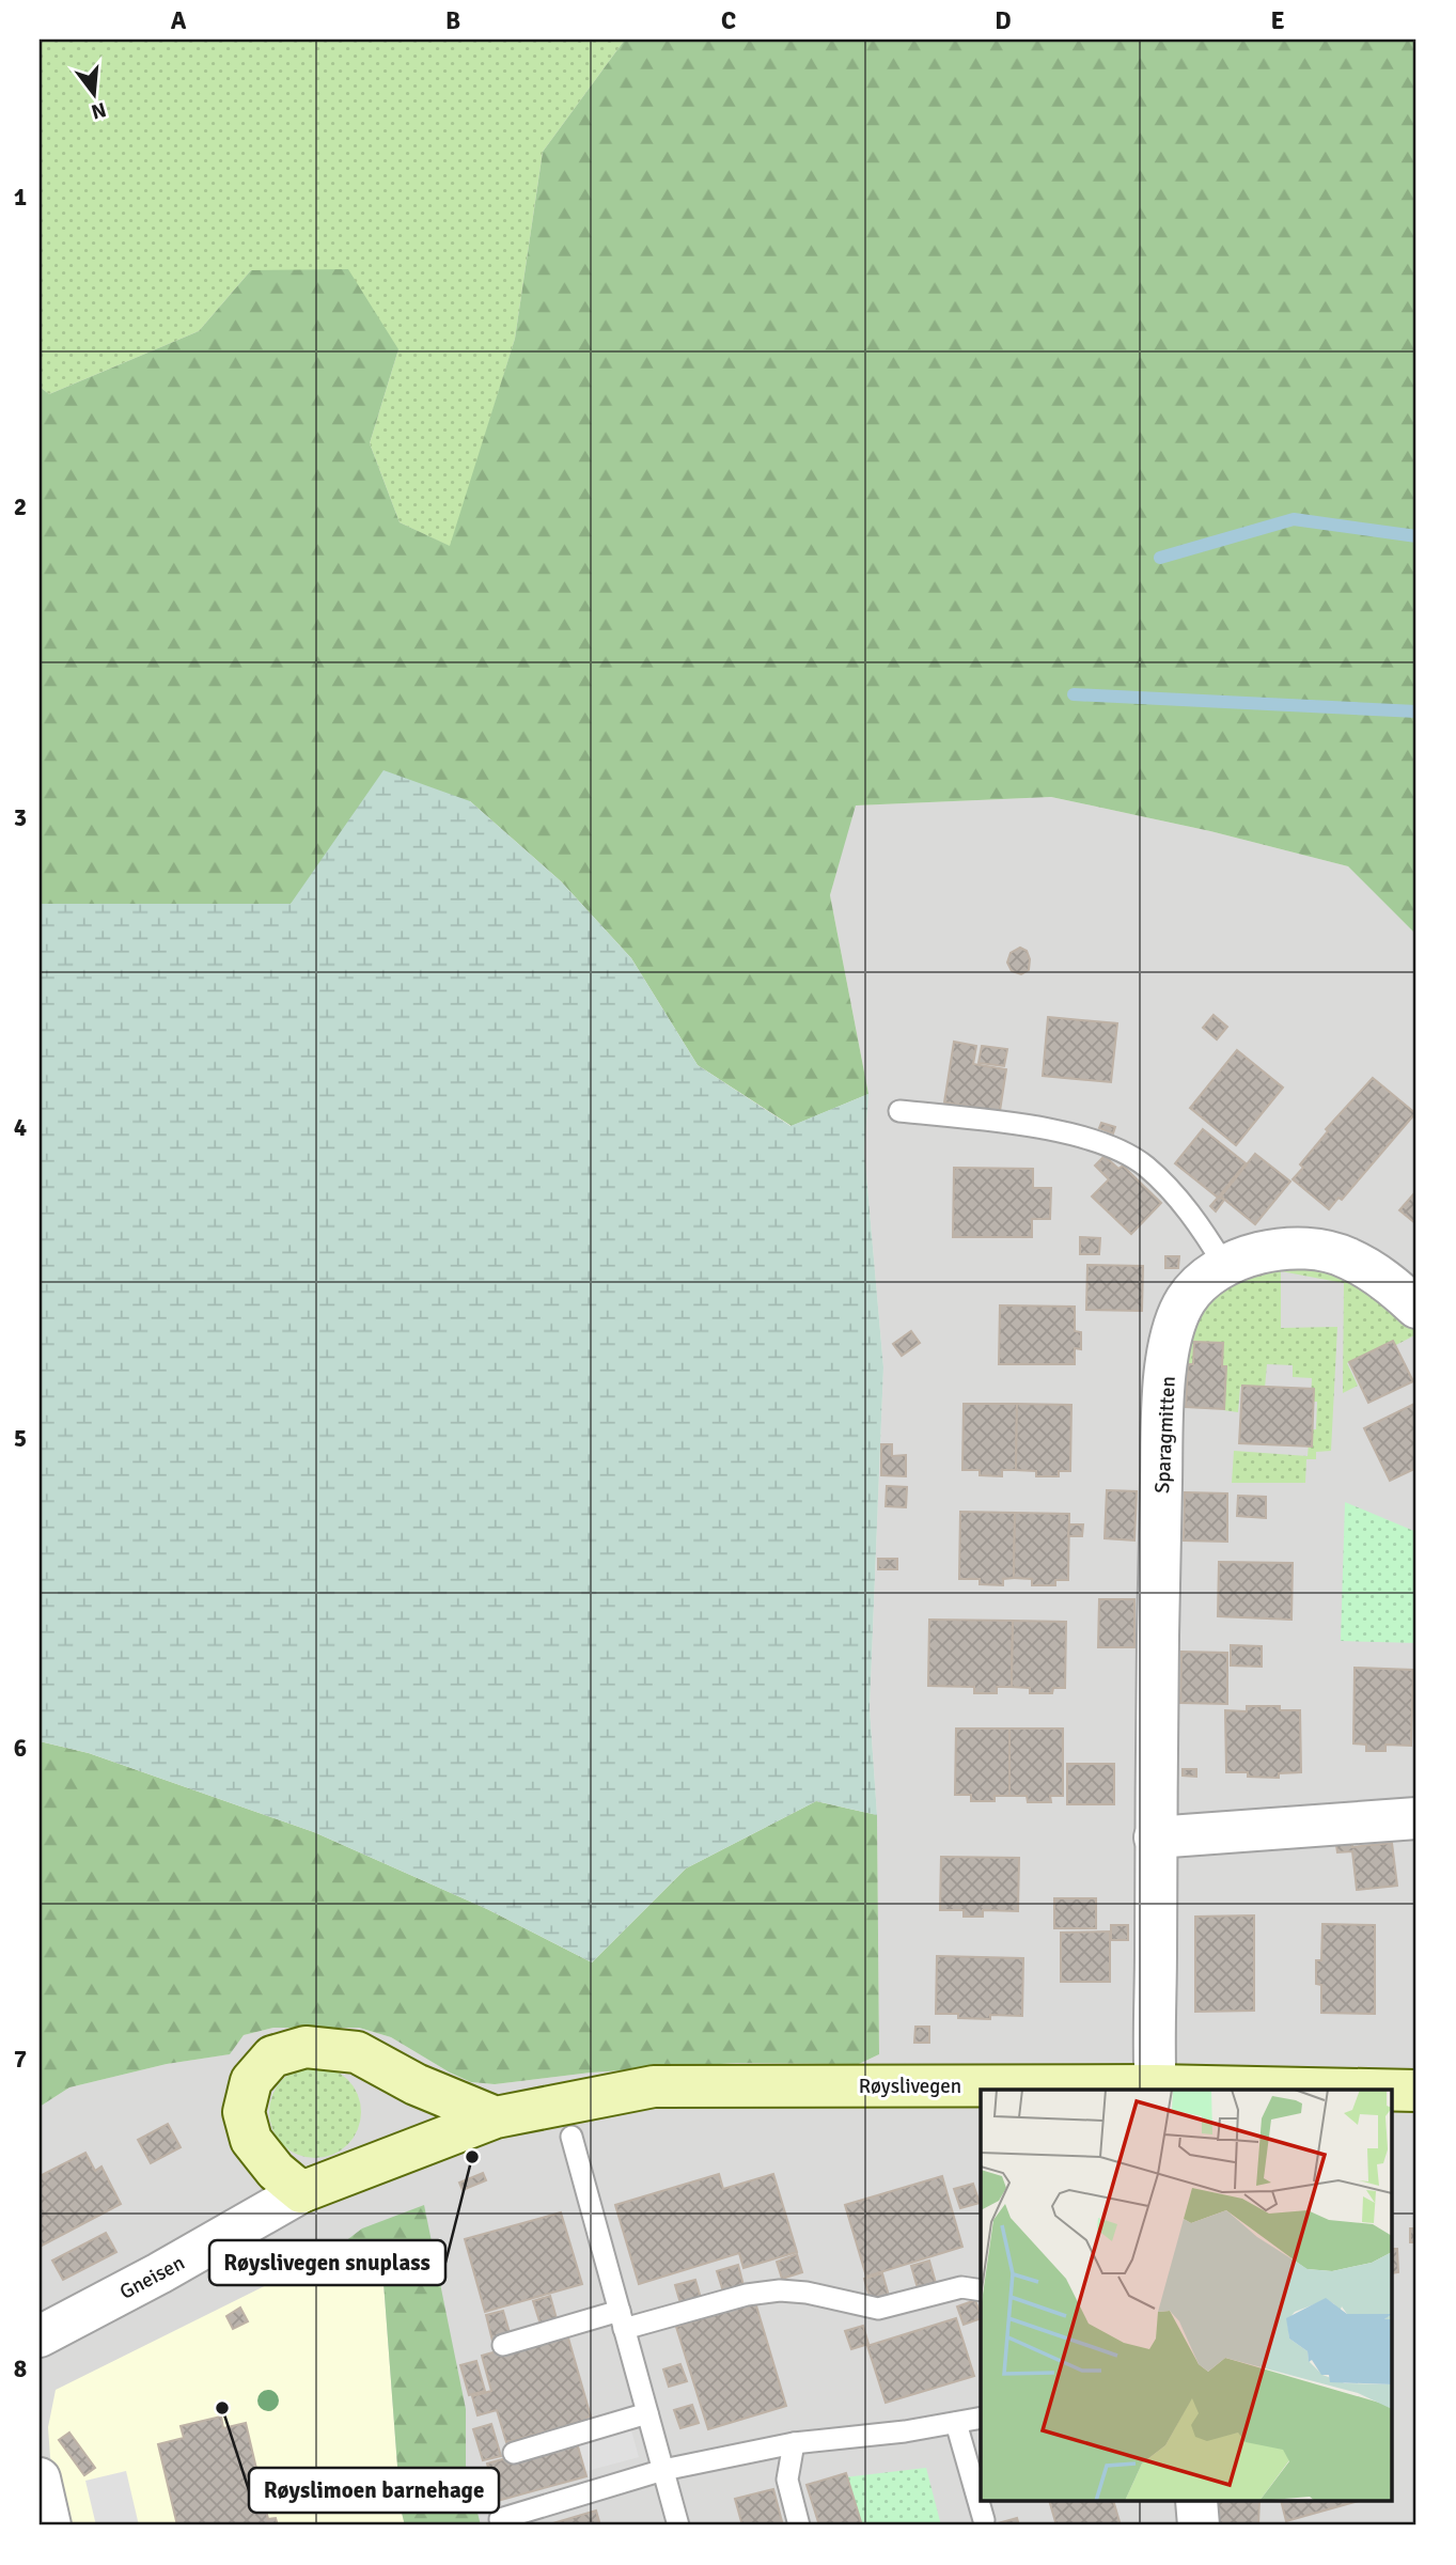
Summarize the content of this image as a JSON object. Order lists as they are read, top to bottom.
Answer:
{
  "streets": {
    "street": ["Sparagmitten", "Røyslivegen", "Gneisen"]
  },
  "crossings": [
    ["Sparagmitten", "Røyslivegen"],
    ["Røyslivegen", "Gneisen"]
  ],
  "places": ["Røyslivegen snuplass", "Røyslimoen barnehage"],
  "north": "bottom",
  "grid": {
    "columns": [
      "A",
      "B",
      "C",
      "D",
      "E"
    ],
    "rows": [
      "1",
      "2",
      "3",
      "4",
      "5",
      "6",
      "7",
      "8"
    ]
  }
}
